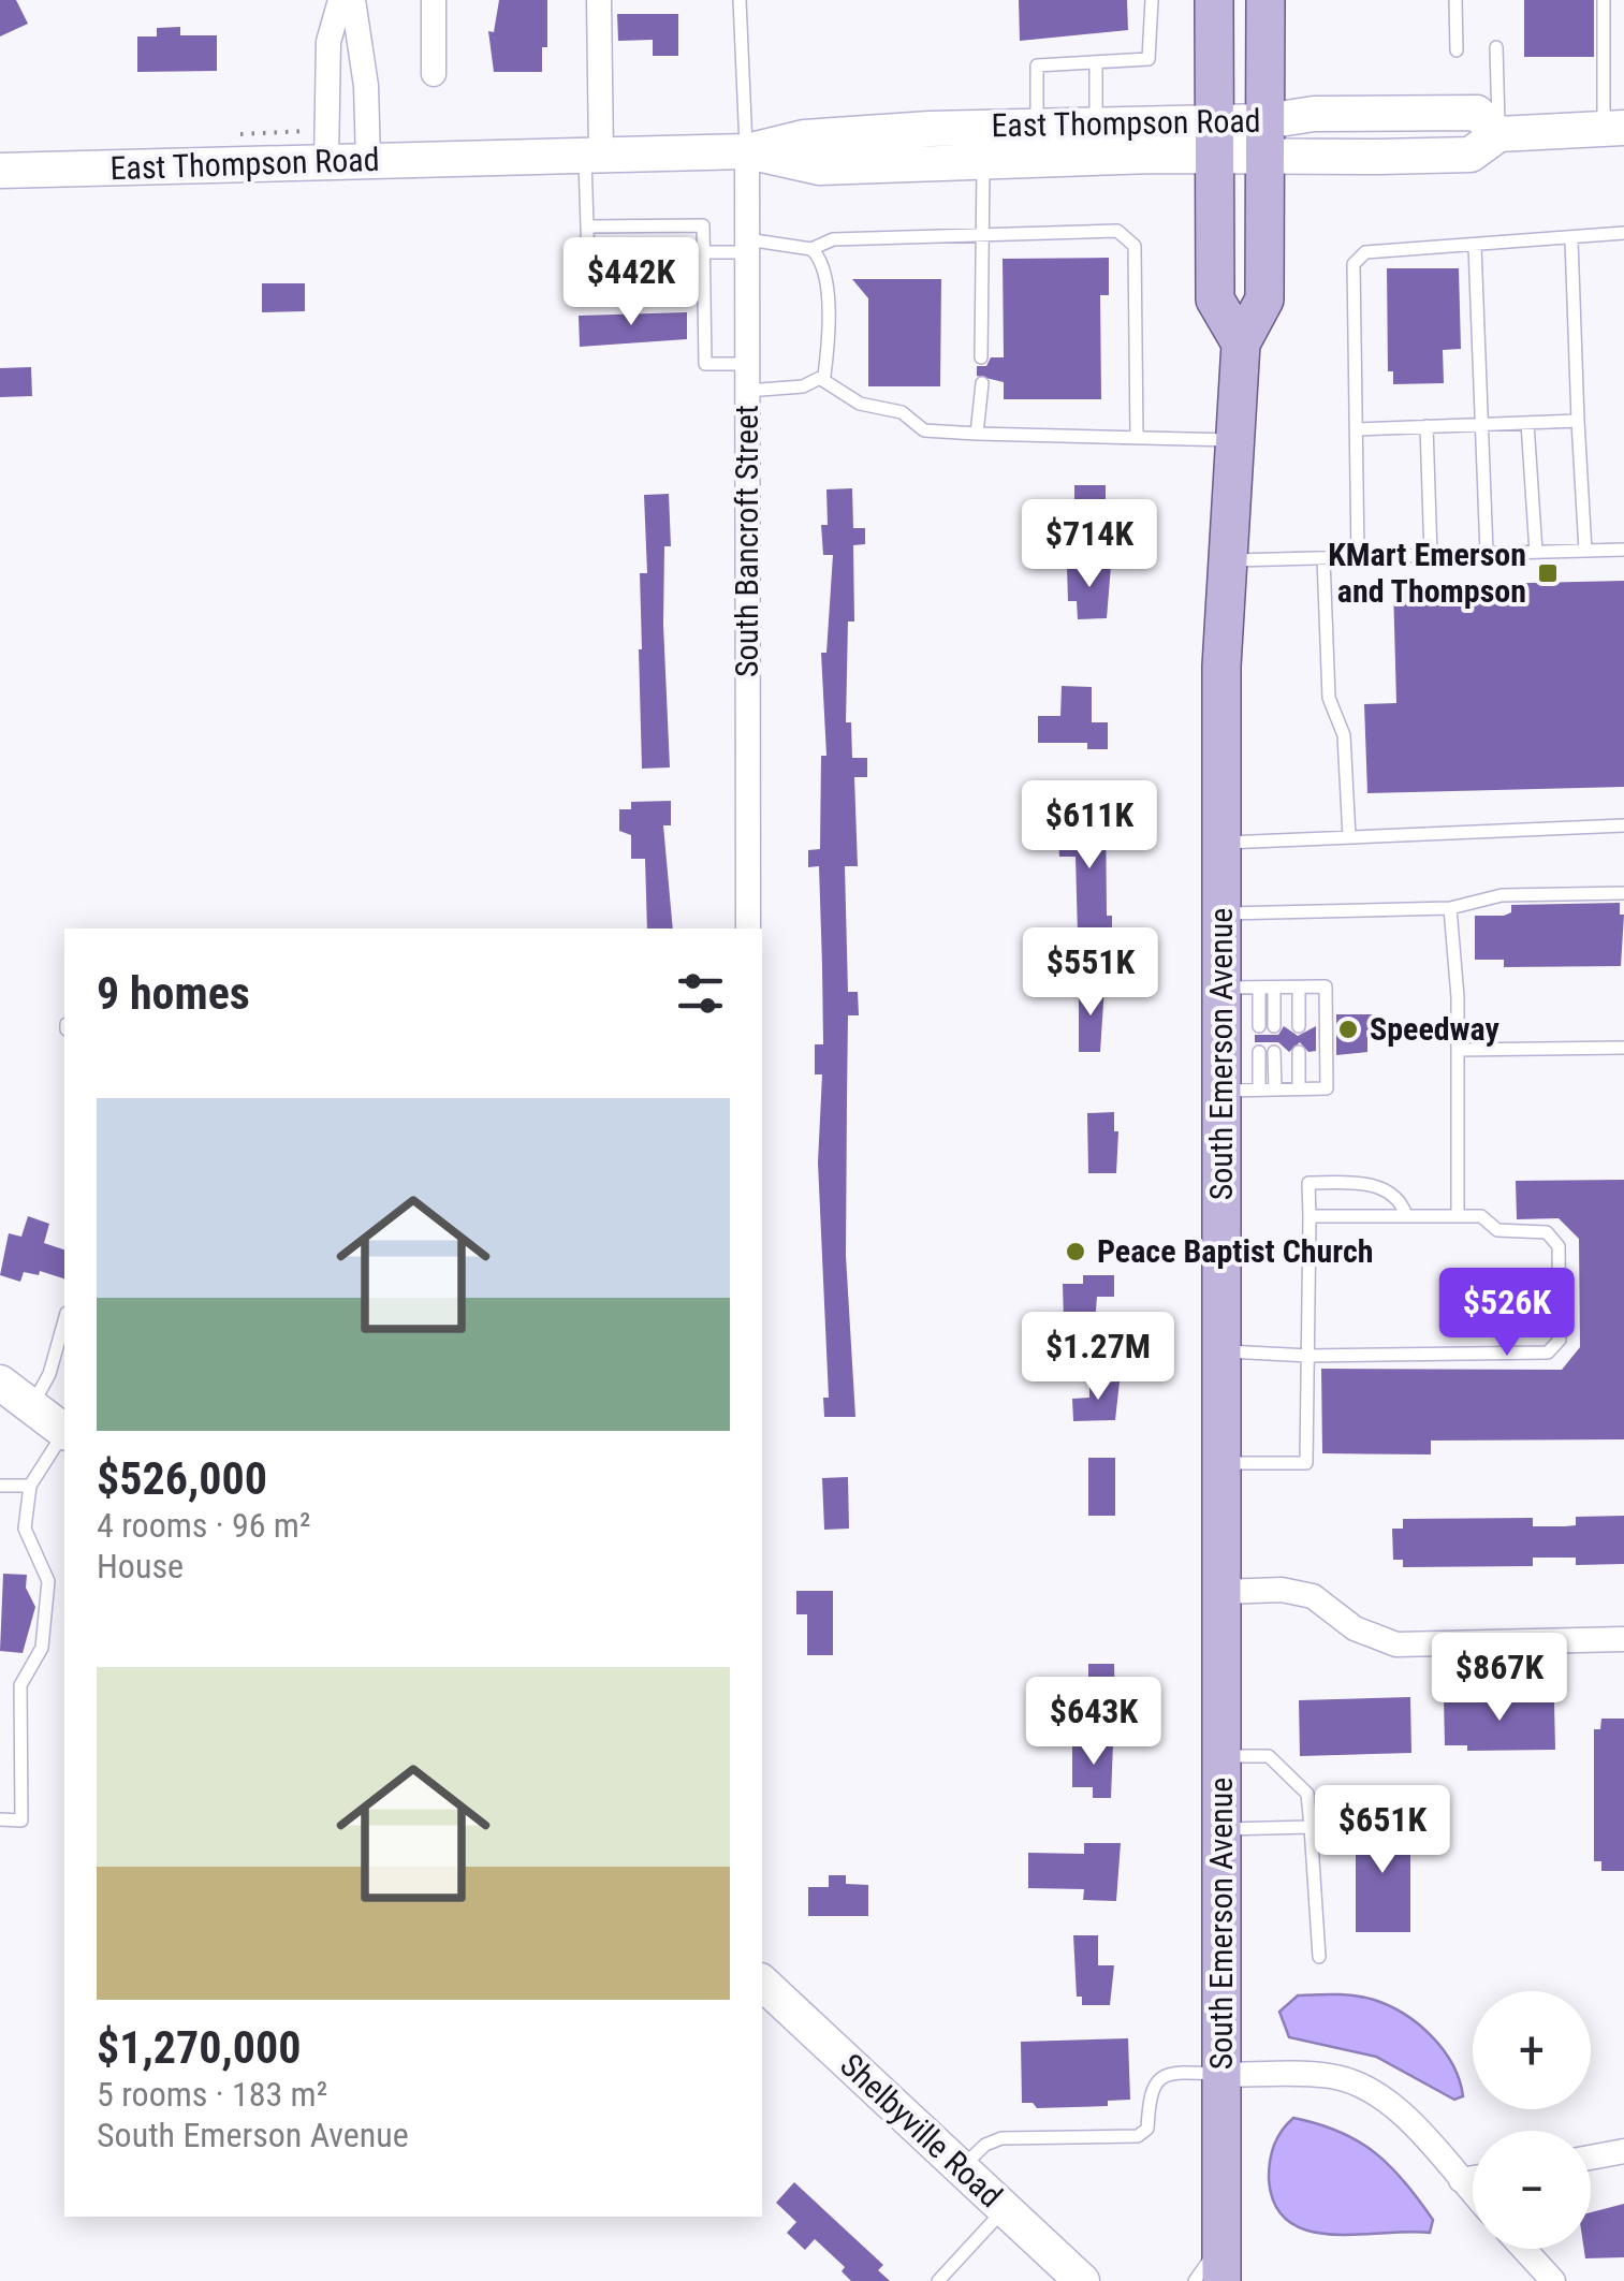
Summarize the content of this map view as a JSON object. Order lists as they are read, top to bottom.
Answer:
{
  "streets": {
    "main road": ["East Thompson Road", "South Emerson Avenue", "Shelbyville Road"],
    "street": ["South Bancroft Street"]
  },
  "crossings": [
    ["East Thompson Road", "South Bancroft Street"],
    ["East Thompson Road", "South Emerson Avenue"]
  ],
  "places": {
    "transit": ["KMart Emerson and Thompson"],
    "other": ["Speedway", "Peace Baptist Church"]
  },
  "page": {
    "price": [
      "$442K",
      "$714K",
      "$611K",
      "$551K",
      "$526K",
      "$1.27M",
      "$867K",
      "$643K",
      "$651K"
    ],
    "heading": "9 homes",
    "list": [
      {
        "name": "$526,000",
        "note": "4 rooms · 96 m² · House"
      },
      {
        "name": "$1,270,000",
        "note": "5 rooms · 183 m² · South Emerson Avenue"
      }
    ],
    "map_buttons": ["+", "−"]
  }
}
